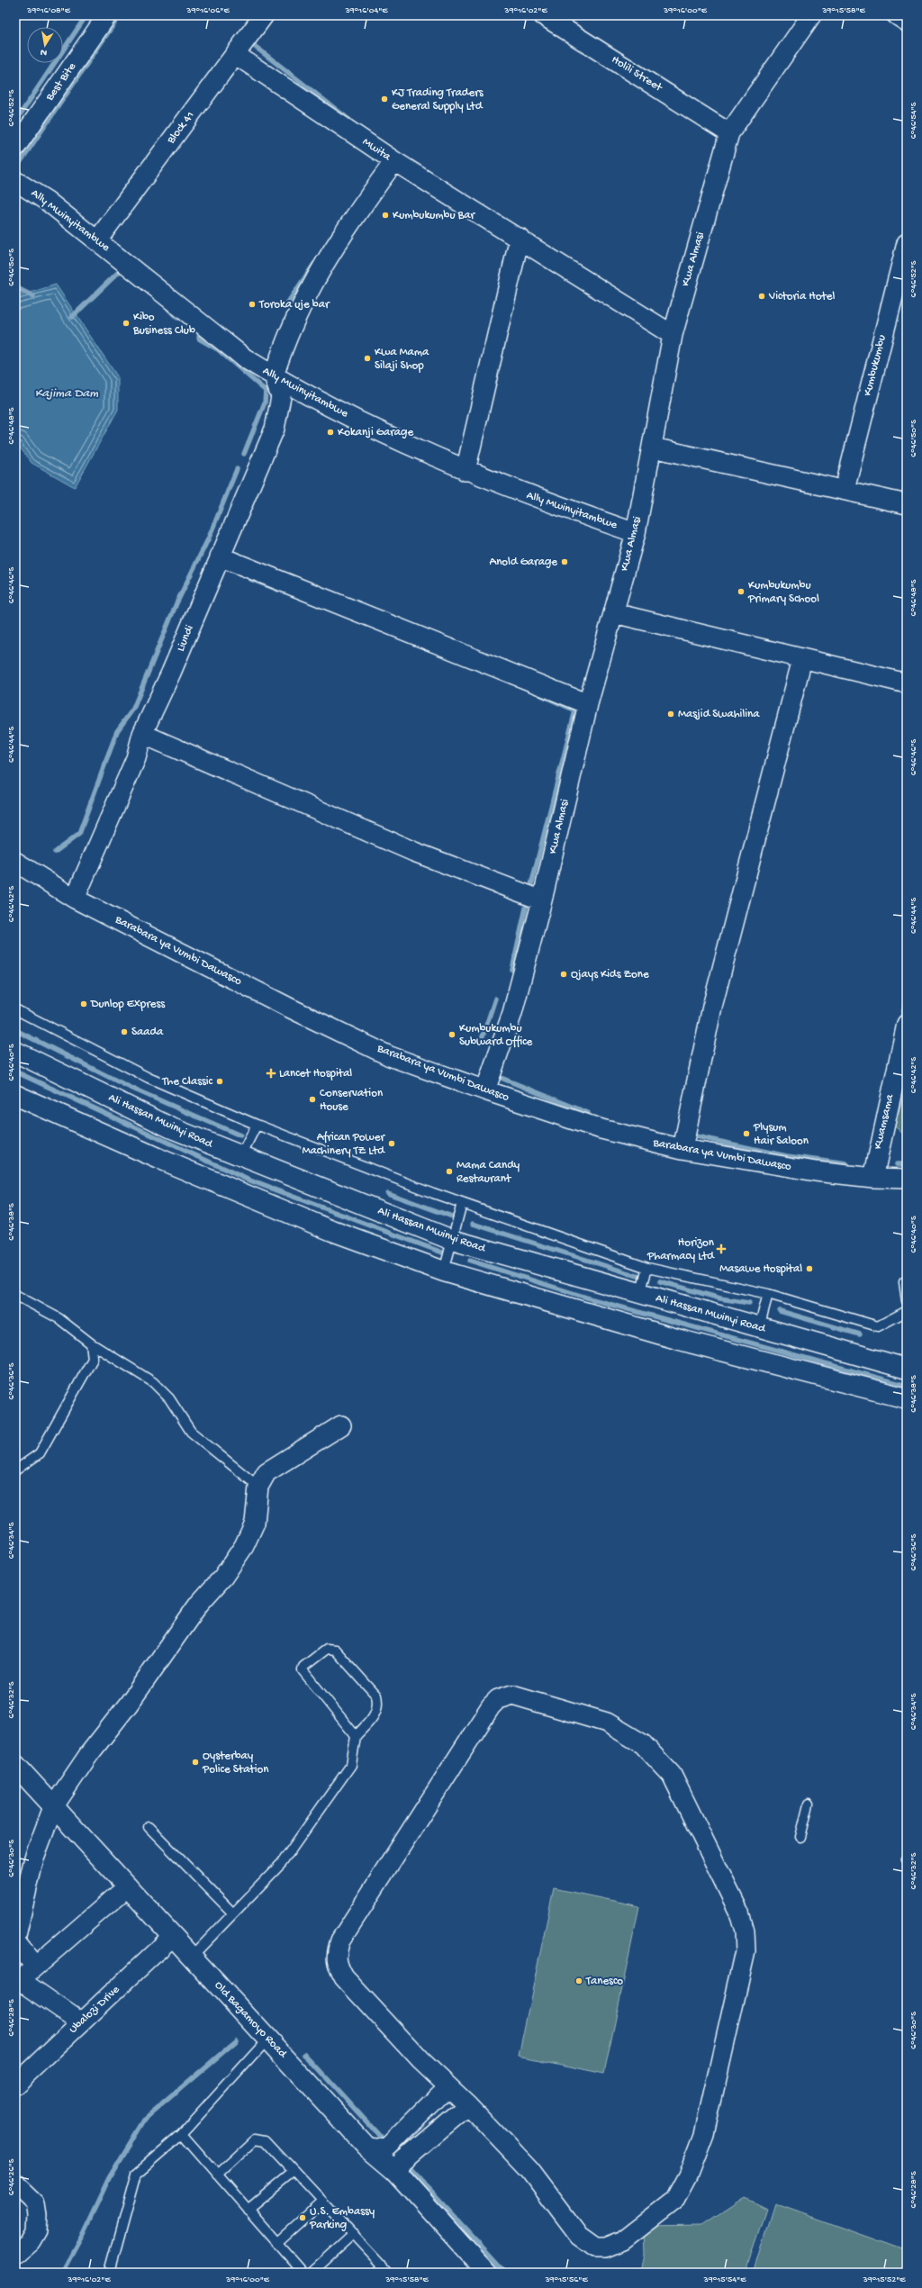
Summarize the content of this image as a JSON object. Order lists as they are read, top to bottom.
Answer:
{
  "streets": {
    "main road": ["Ali Hassan Mwinyi Road", "Old Bagamoyo Road"],
    "street": [
      "Holili Street",
      "Best Bite",
      "Block 41",
      "Mwita",
      "Ally Mwinyitambwe",
      "Kwa Almasi",
      "Kumbukumbu",
      "Liundi",
      "Barabara ya Vumbi Dawasco",
      "Kwamsama",
      "Ubalozi Drive"
    ]
  },
  "crossings": [
    ["Holili Street", "Kwa Almasi"],
    ["Block 41", "Mwita"],
    ["Block 41", "Ally Mwinyitambwe"],
    ["Mwita", "Kwa Almasi"],
    ["Ally Mwinyitambwe", "Kwa Almasi"],
    ["Ally Mwinyitambwe", "Liundi"],
    ["Kwa Almasi", "Barabara ya Vumbi Dawasco"],
    ["Liundi", "Barabara ya Vumbi Dawasco"],
    ["Barabara ya Vumbi Dawasco", "Kwamsama"],
    ["Ubalozi Drive", "Old Bagamoyo Road"]
  ],
  "water": ["Kajima Dam"],
  "places": {
    "other": [
      "KJ Trading Traders General Supply Ltd",
      "Kumbukumbu Bar",
      "Victoria Hotel",
      "Toroka uje bar",
      "Kibo Business Club",
      "Kwa Mama Silaji Shop",
      "Kokanji Garage",
      "Anold Garage",
      "Kumbukumbu Primary School",
      "Masjid Swahilina",
      "Ojays Kids Zone",
      "Dunlop Express",
      "Saada",
      "Kumbukumbu Subward Office",
      "The Classic",
      "Conservation House",
      "Plysum Hair Saloon",
      "African Power Machinery TZ Ltd",
      "Mama Candy Restaurant",
      "Masawe Hospital",
      "Oysterbay Police Station",
      "Tanesco",
      "U.S. Embassy Parking"
    ],
    "health": ["Lancet Hospital", "Horizon Pharmacy Ltd"]
  },
  "north": "bottom",
  "coordinates": [
    "39°16'08\"E",
    "39°16'06\"E",
    "39°16'04\"E",
    "39°16'02\"E",
    "39°16'00\"E",
    "39°15'58\"E",
    "6°46'52\"S",
    "6°46'54\"S",
    "6°46'50\"S",
    "6°46'48\"S",
    "6°46'46\"S",
    "6°46'44\"S",
    "6°46'42\"S",
    "6°46'40\"S",
    "6°46'38\"S",
    "6°46'36\"S",
    "6°46'34\"S",
    "6°46'32\"S",
    "6°46'30\"S",
    "6°46'28\"S",
    "6°46'26\"S",
    "39°15'56\"E",
    "39°15'54\"E",
    "39°15'52\"E"
  ]
}
